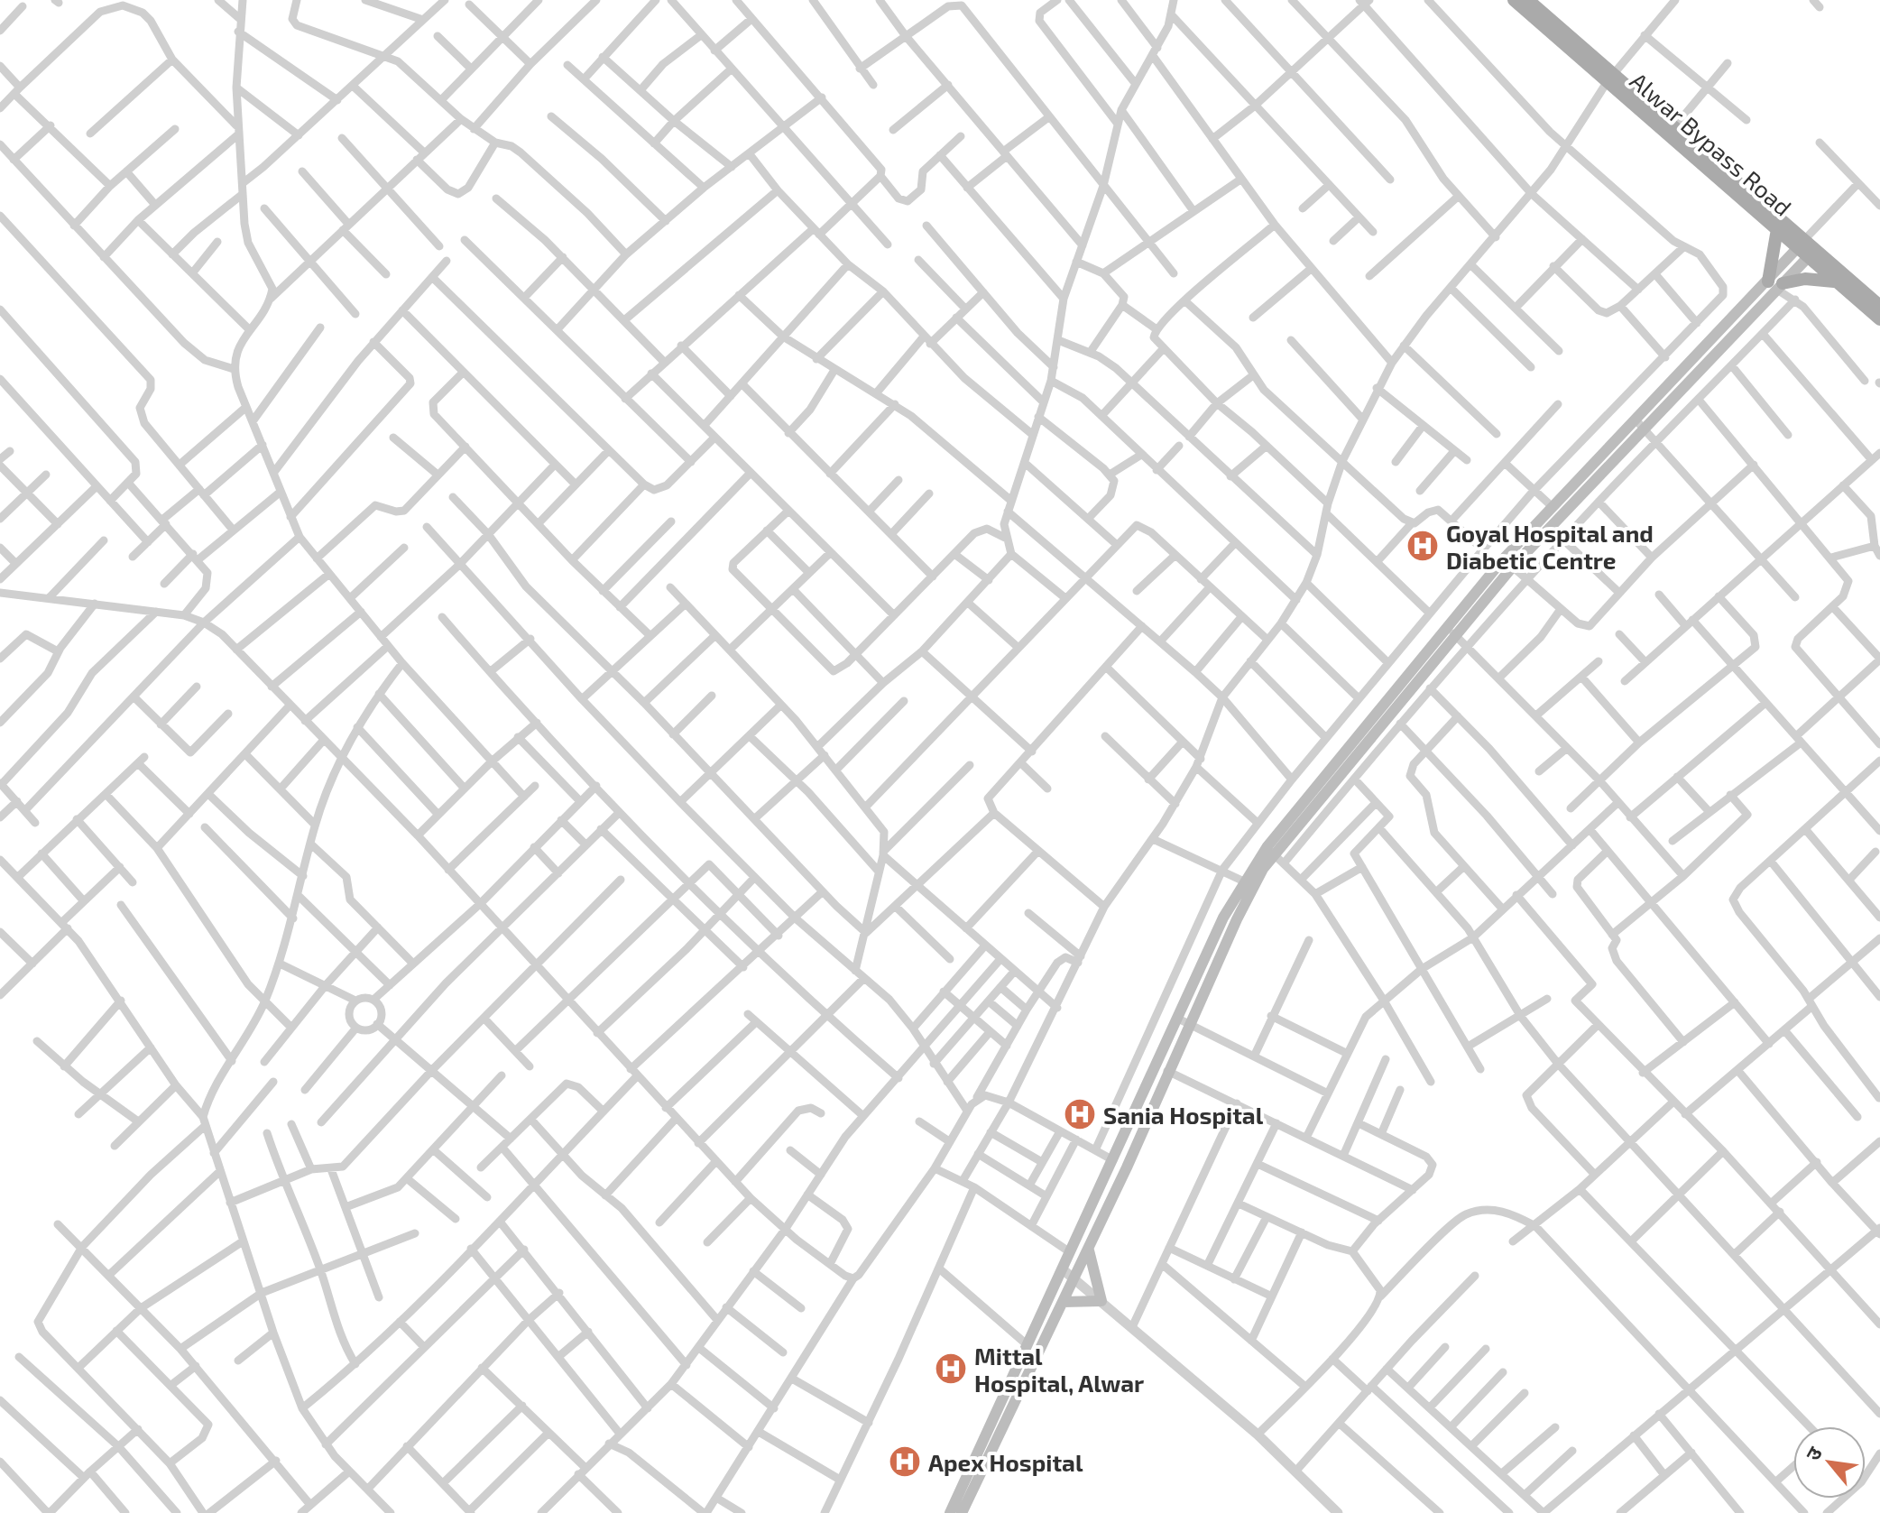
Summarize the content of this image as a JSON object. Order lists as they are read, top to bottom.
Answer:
{
  "streets": {
    "main road": ["Alwar Bypass Road"]
  },
  "places": {
    "hospital": [
      "Goyal Hospital and Diabetic Centre",
      "Sania Hospital",
      "Mittal Hospital, Alwar",
      "Apex Hospital"
    ]
  },
  "north": "top left"
}
